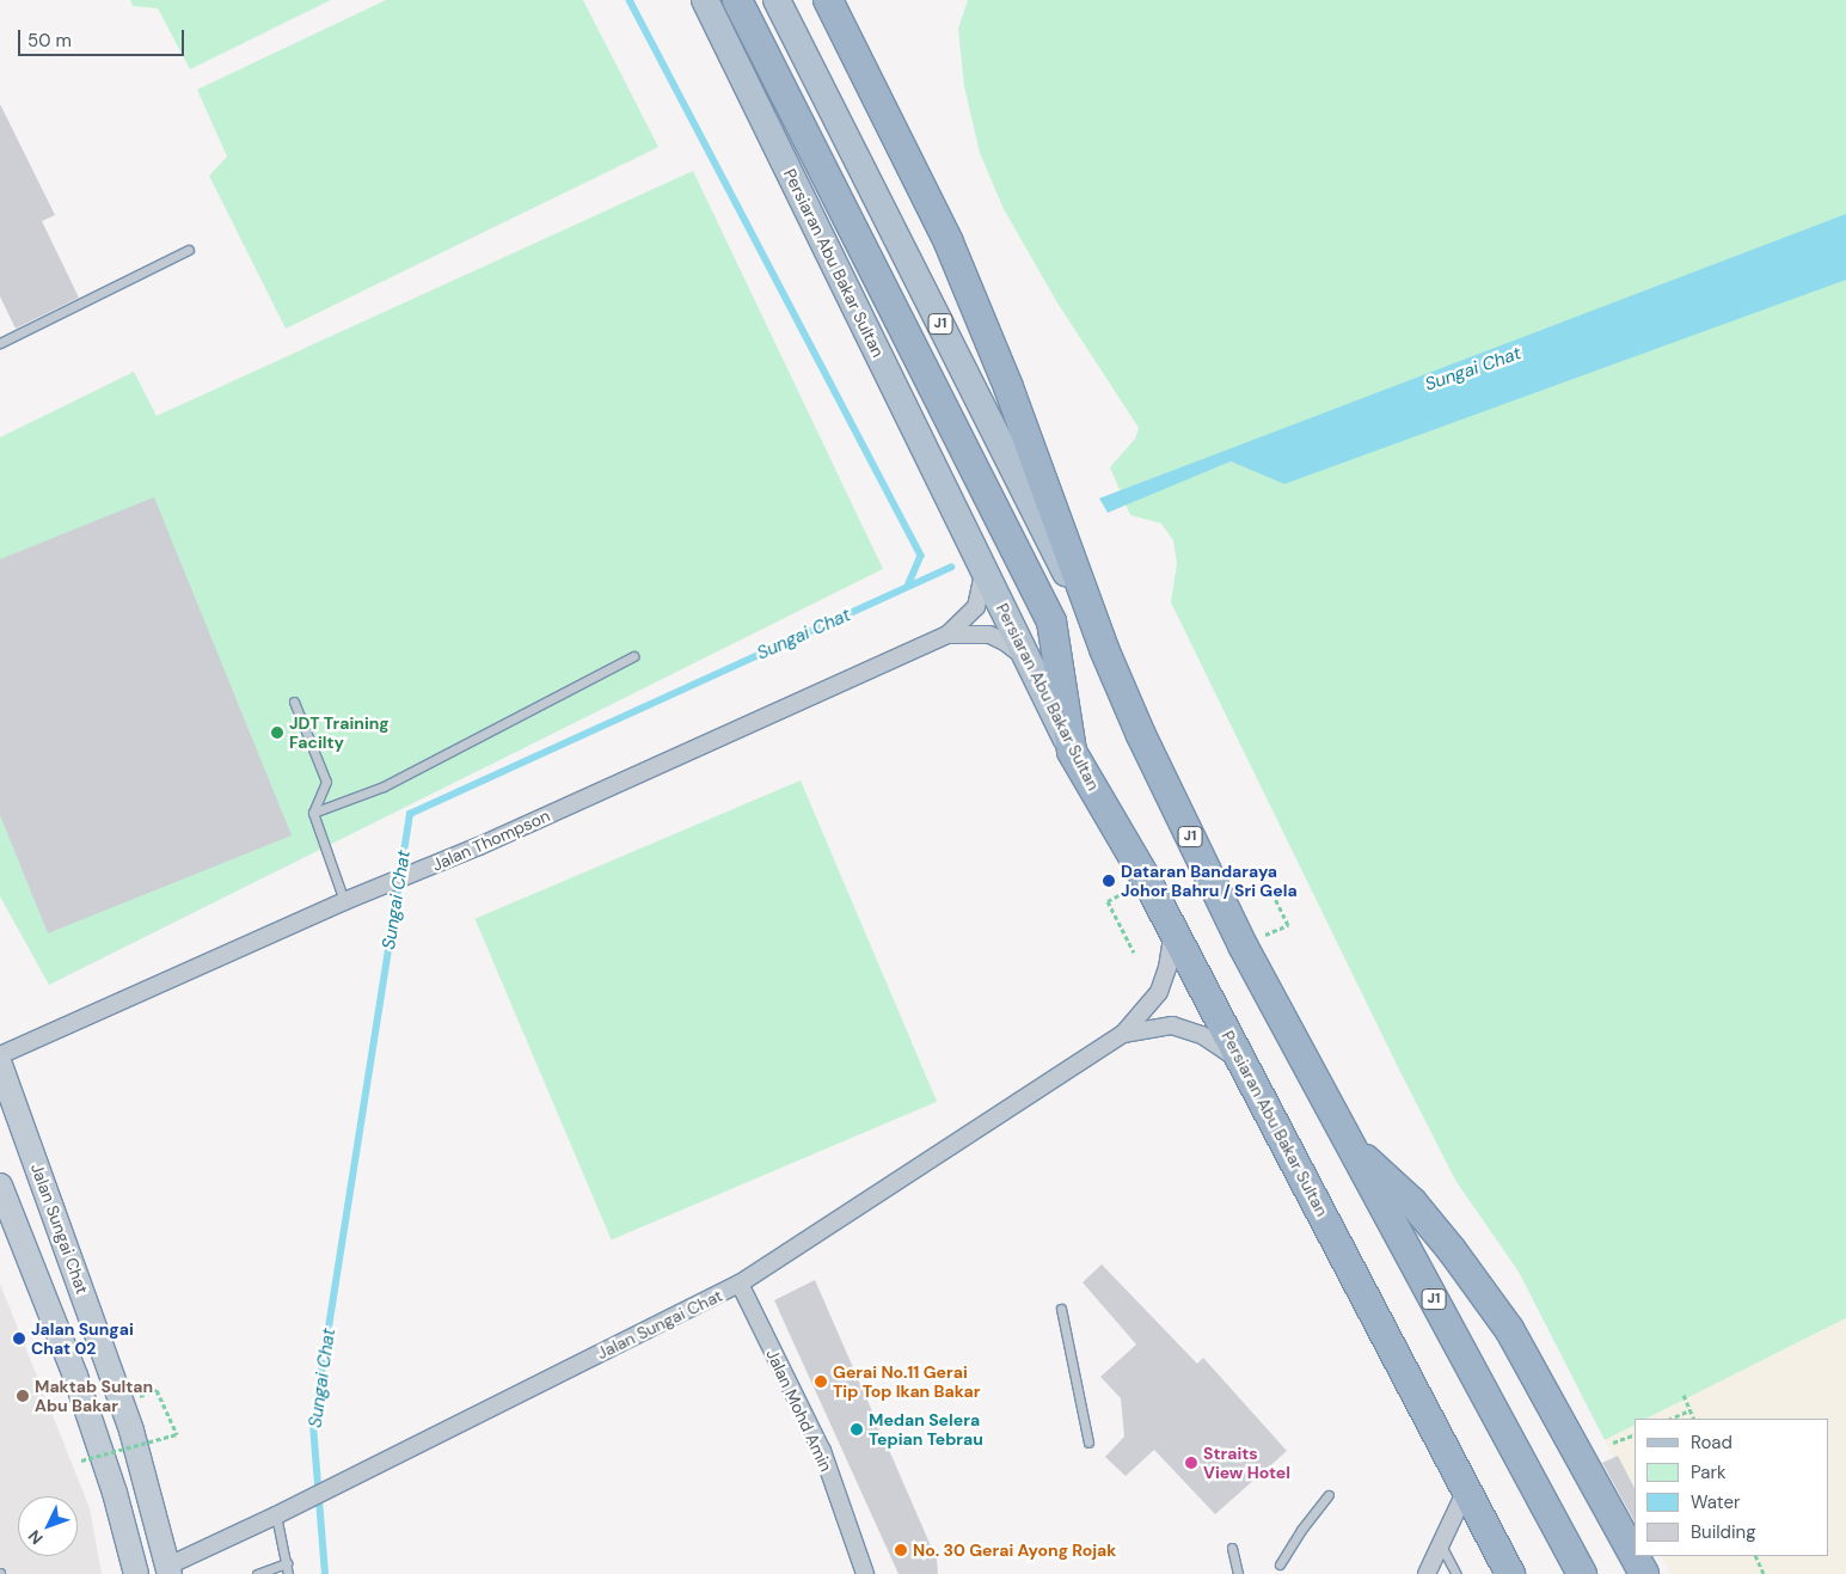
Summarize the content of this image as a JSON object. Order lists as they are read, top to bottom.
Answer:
{
  "streets": {
    "highway": ["Persiaran Abu Bakar Sultan", "J1"],
    "main road": ["Jalan Sungai Chat"],
    "street": ["Jalan Thompson", "Jalan Mohd Amin"]
  },
  "crossings": [
    ["Persiaran Abu Bakar Sultan", "Jalan Thompson"],
    ["Persiaran Abu Bakar Sultan", "Jalan Sungai Chat"],
    ["Jalan Sungai Chat", "Jalan Mohd Amin"]
  ],
  "water": ["Sungai Chat"],
  "places": [
    "JDT Training Facilty",
    "Dataran Bandaraya Johor Bahru / Sri Gela",
    "Jalan Sungai Chat 02",
    "Gerai No.11 Gerai Tip Top Ikan Bakar",
    "Maktab Sultan Abu Bakar",
    "Medan Selera Tepian Tebrau",
    "Straits View Hotel",
    "No. 30 Gerai Ayong Rojak"
  ],
  "legend": [
    "Road",
    "Park",
    "Water",
    "Building"
  ],
  "scale_bar": "50 m",
  "north": "bottom left"
}
